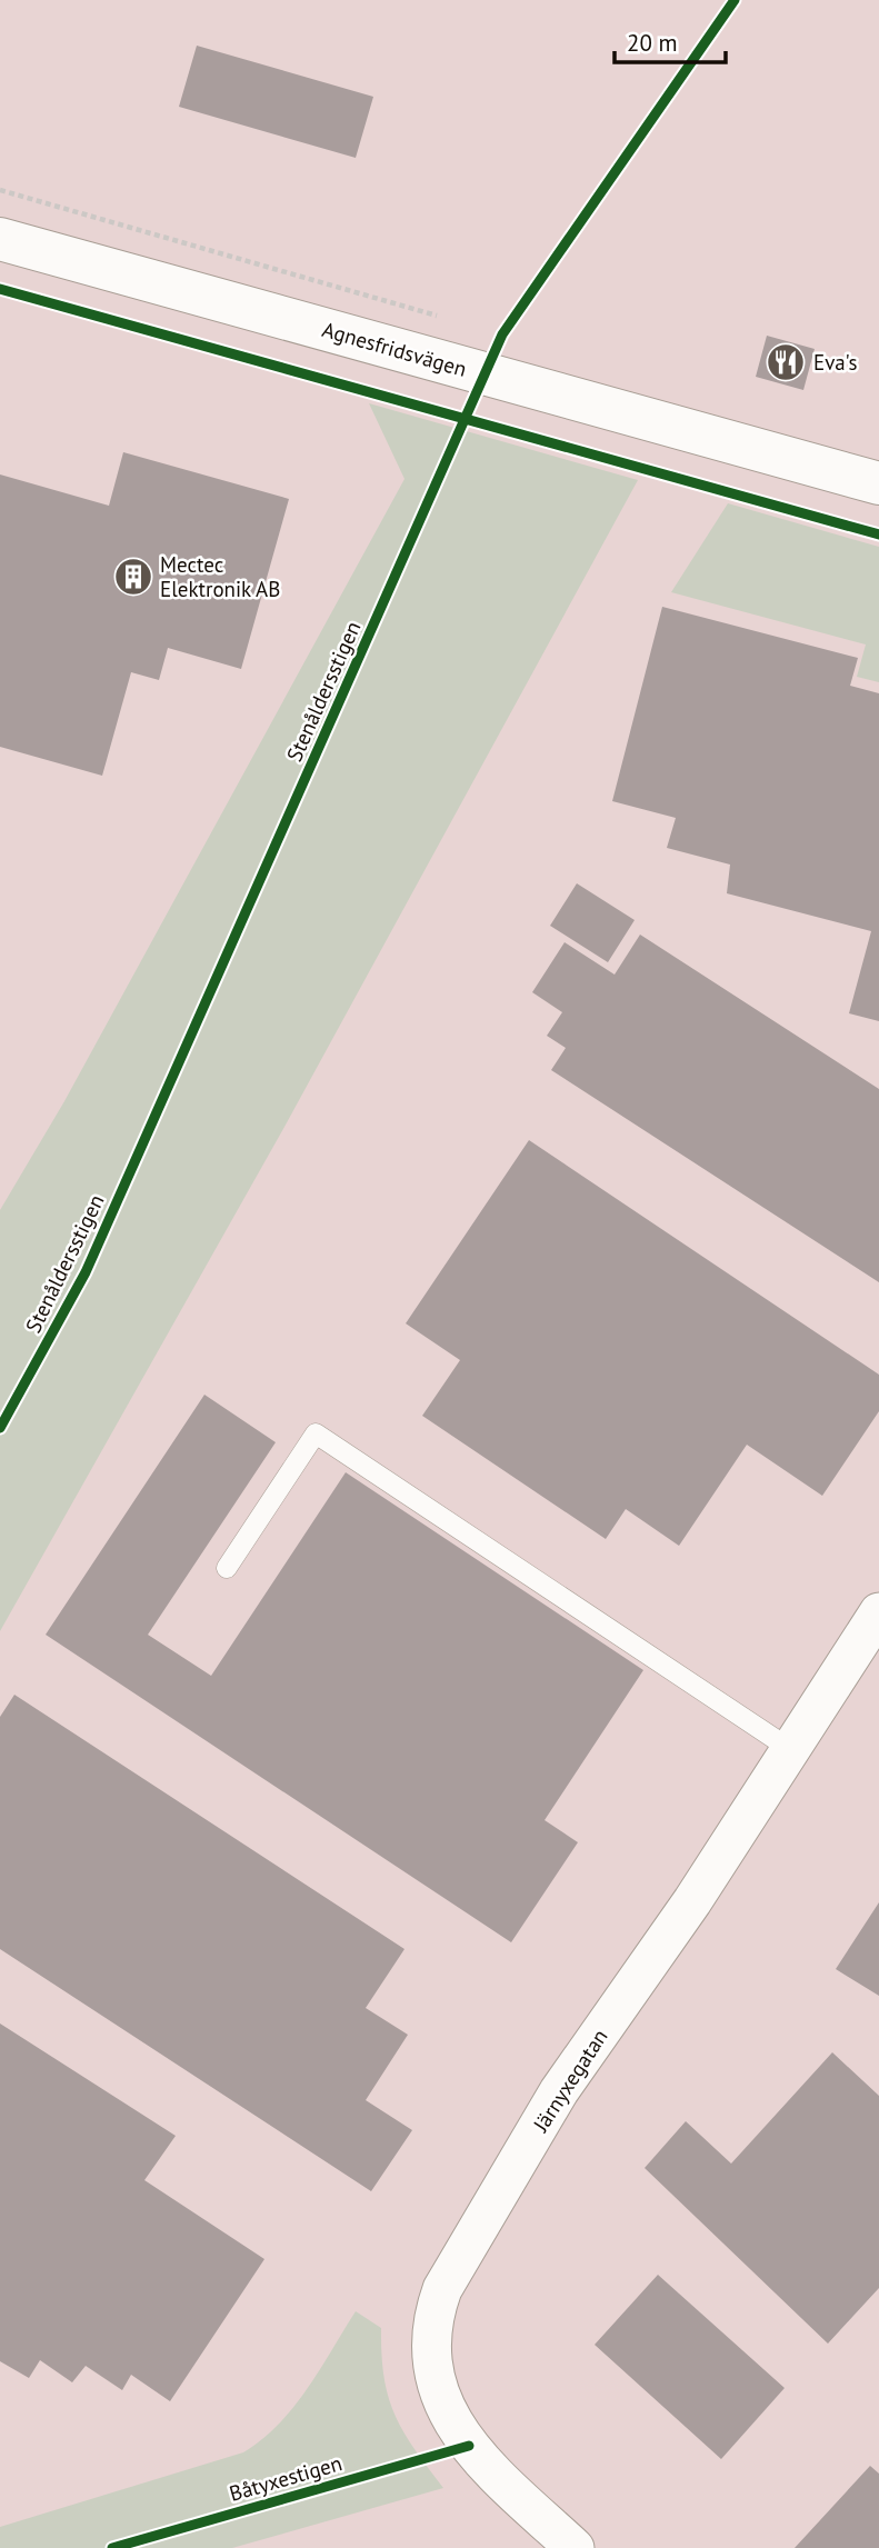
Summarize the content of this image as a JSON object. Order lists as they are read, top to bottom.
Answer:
{
  "streets": {
    "main road": ["Agnesfridsvägen"],
    "street": ["Järnyxegatan"],
    "cycle path": ["Stenåldersstigen", "Båtyxestigen"]
  },
  "places": {
    "restaurant": ["Eva's"],
    "building": ["Mectec Elektronik AB"]
  },
  "scale_bar": "20 m"
}
